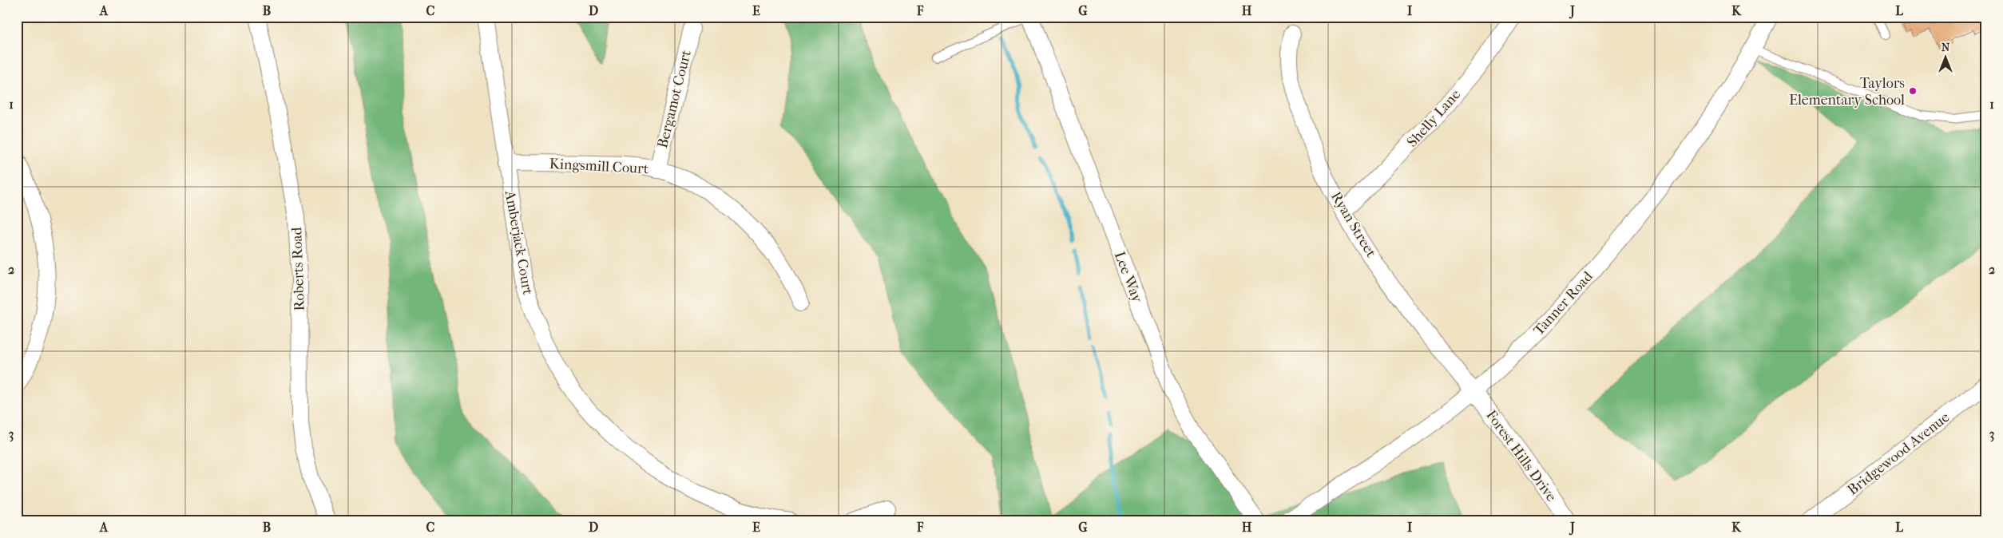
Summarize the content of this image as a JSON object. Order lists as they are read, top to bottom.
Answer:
{
  "streets": {
    "street": [
      "Bergamot Court",
      "Shelly Lane",
      "Kingsmill Court",
      "Ryan Street",
      "Amberjack Court",
      "Roberts Road",
      "Lee Way",
      "Tanner Road",
      "Bridgewood Avenue",
      "Forest Hills Drive"
    ]
  },
  "crossings": [
    ["Bergamot Court", "Kingsmill Court"],
    ["Shelly Lane", "Ryan Street"],
    ["Kingsmill Court", "Amberjack Court"],
    ["Ryan Street", "Tanner Road"],
    ["Ryan Street", "Forest Hills Drive"],
    ["Tanner Road", "Forest Hills Drive"]
  ],
  "places": ["Taylors Elementary School"],
  "north": "top",
  "grid": {
    "columns": [
      "A",
      "B",
      "C",
      "D",
      "E",
      "F",
      "G",
      "H",
      "I",
      "J",
      "K",
      "L"
    ],
    "rows": ["1", "2", "3"]
  }
}
